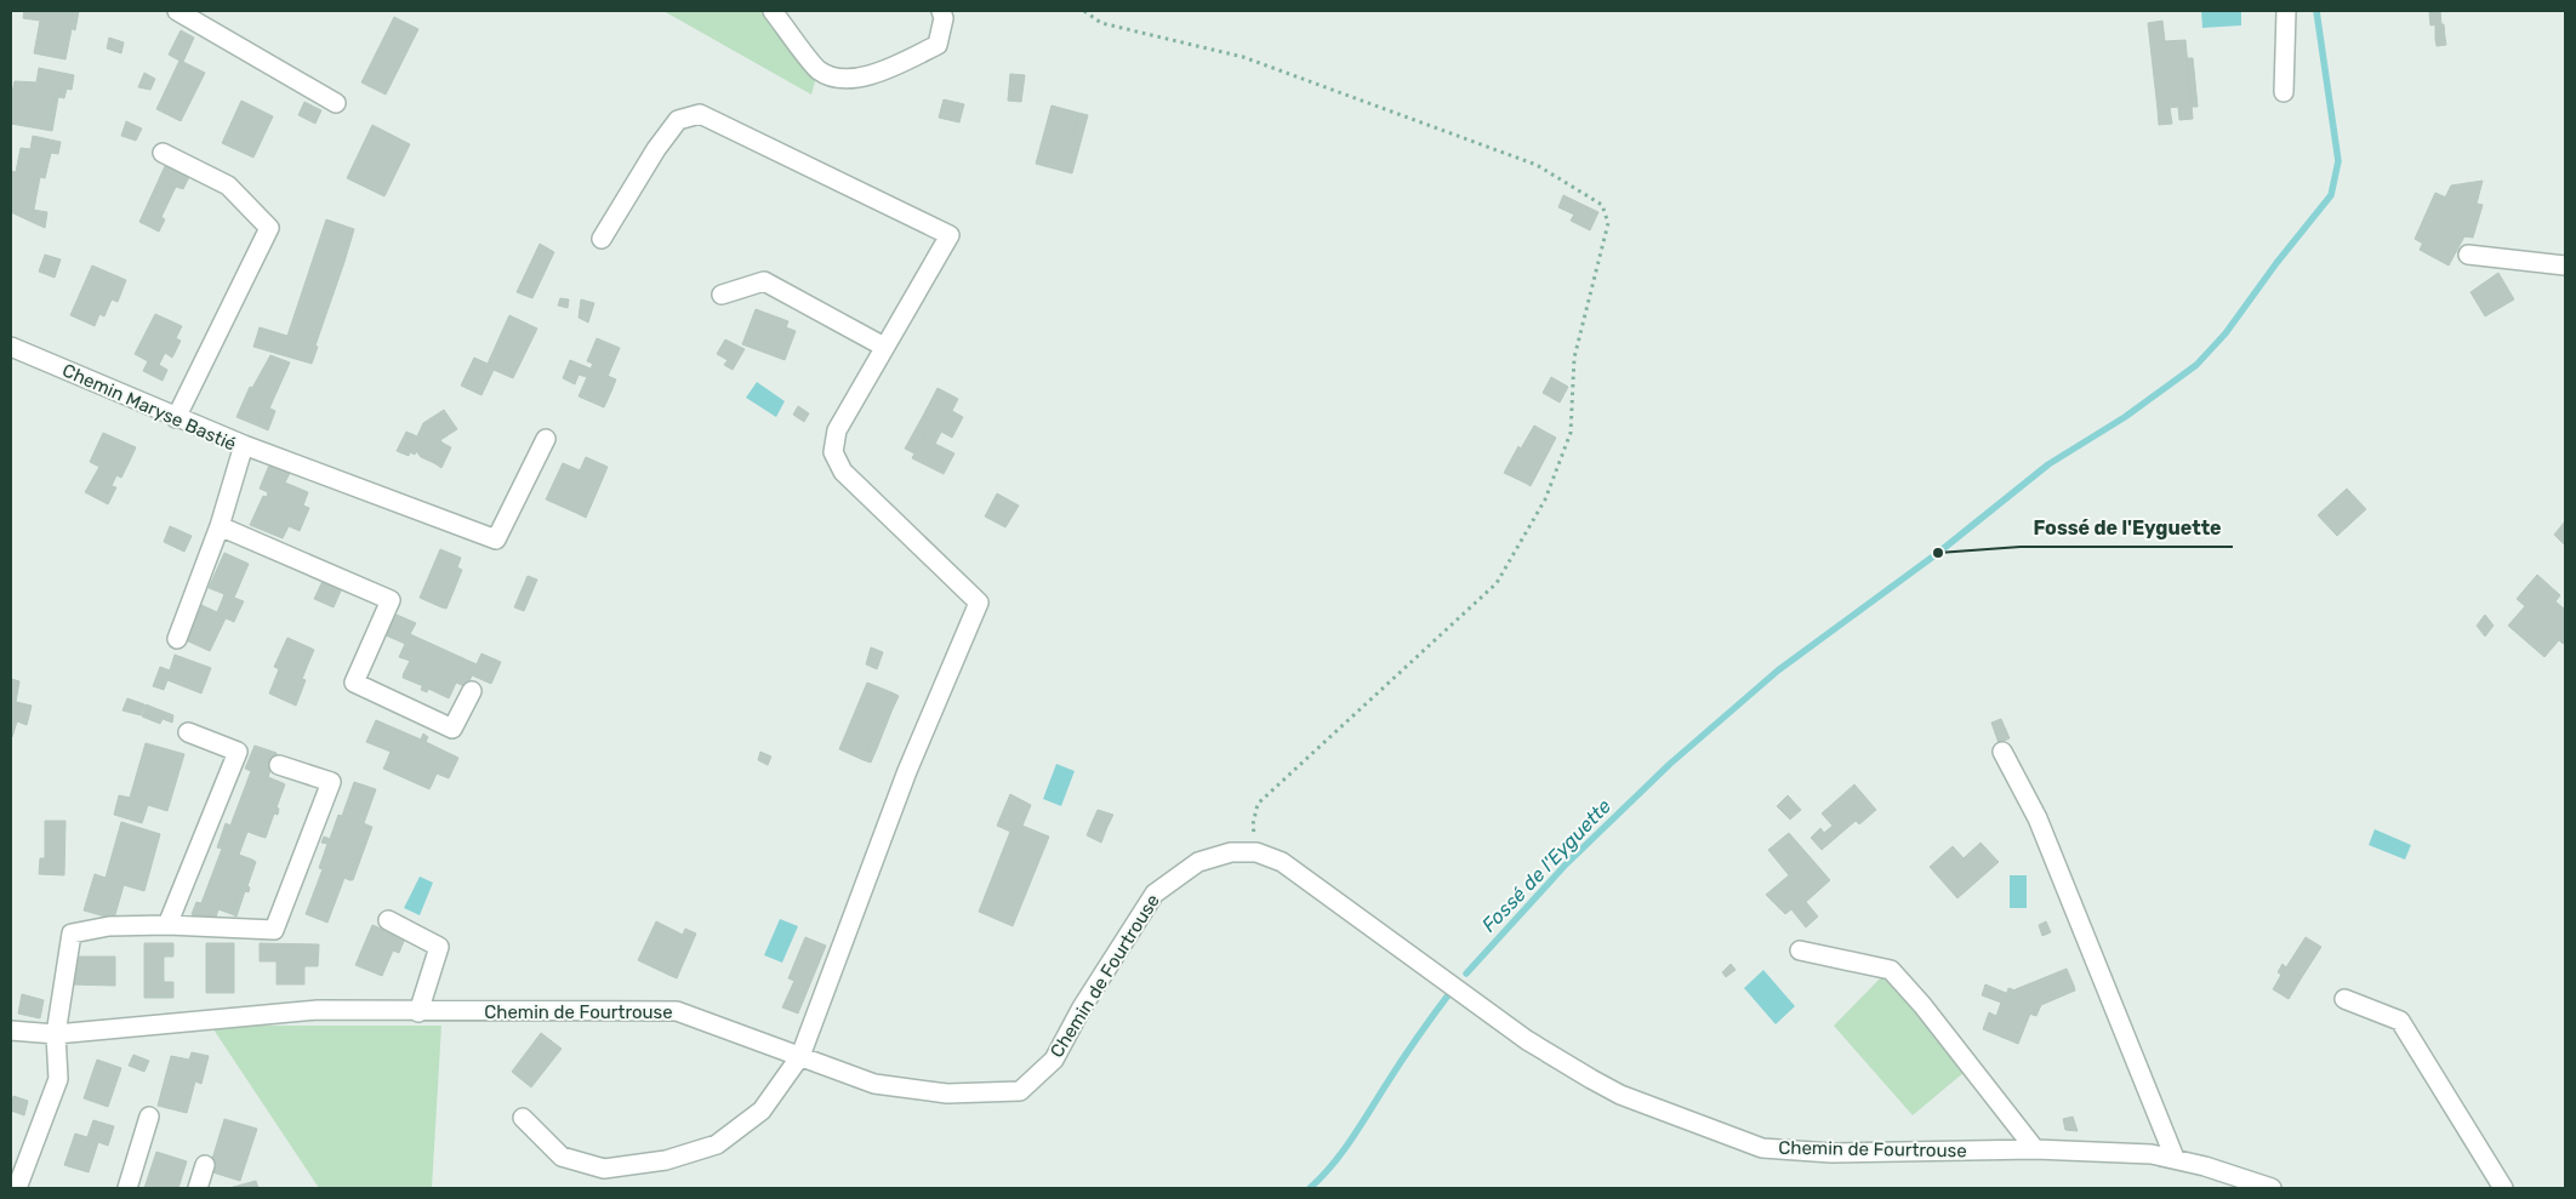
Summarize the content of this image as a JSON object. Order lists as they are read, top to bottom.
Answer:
{
  "streets": {
    "street": ["Chemin Maryse Bastié", "Chemin de Fourtrouse"]
  },
  "water": ["Fossé de l'Eyguette"],
  "places": ["Fossé de l'Eyguette"]
}
